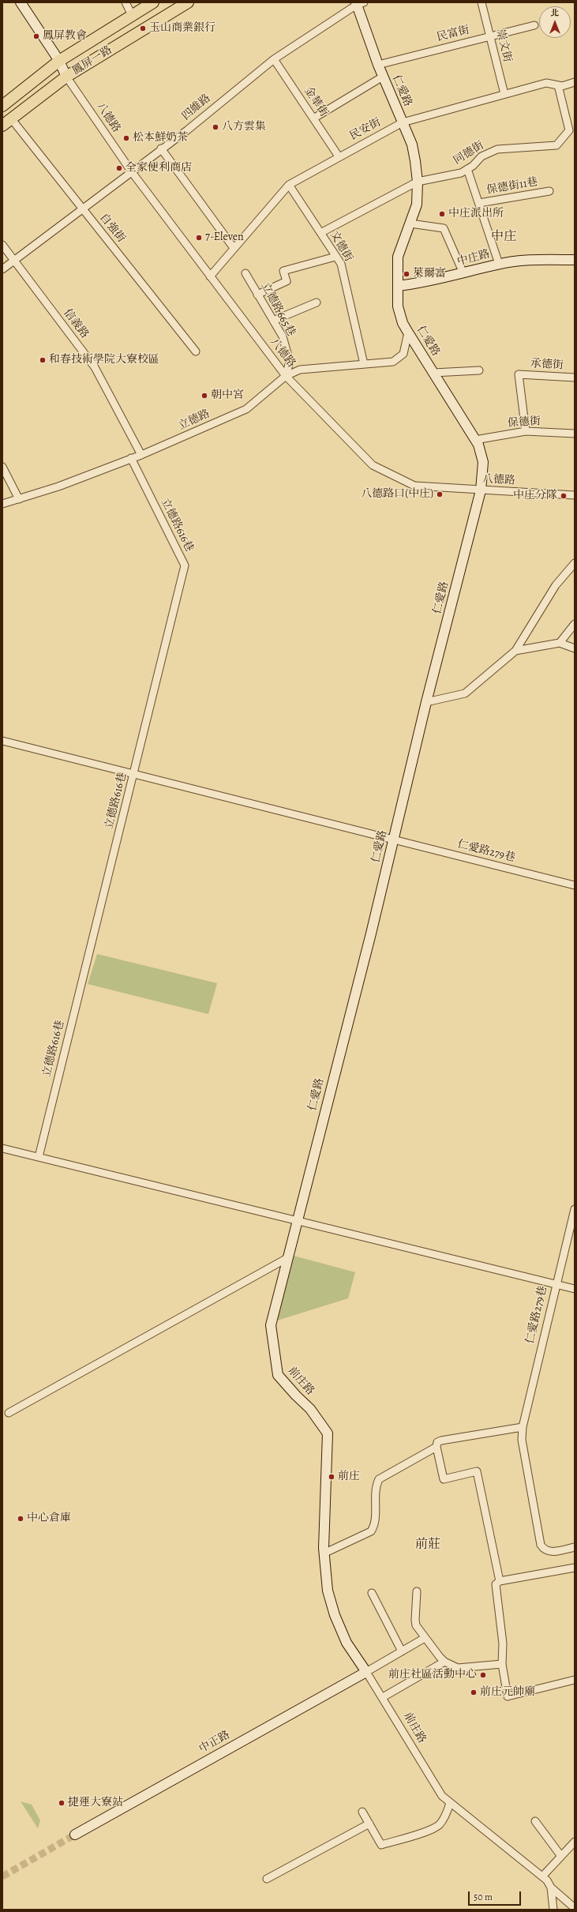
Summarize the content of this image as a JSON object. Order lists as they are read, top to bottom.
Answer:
{
  "streets": {
    "main road": ["鳳屏一路"],
    "street": [
      "民富街",
      "崇文街",
      "仁愛路",
      "金華街",
      "四維路",
      "八德路",
      "民安街",
      "同德街",
      "保德街11巷",
      "自強街",
      "文德街",
      "中庄路",
      "立德路665巷",
      "信義路",
      "承德街",
      "立德路",
      "保德街",
      "立德路616巷",
      "仁愛路279巷",
      "前庄路",
      "中正路"
    ]
  },
  "crossings": [
    ["民富街", "崇文街"],
    ["民富街", "仁愛路"],
    ["崇文街", "民安街"],
    ["鳳屏一路", "八德路"],
    ["鳳屏一路", "自強街"],
    ["仁愛路", "四維路"],
    ["仁愛路", "八德路"],
    ["仁愛路", "民安街"],
    ["仁愛路", "同德街"],
    ["仁愛路", "中庄路"],
    ["仁愛路", "立德路"],
    ["仁愛路", "保德街"],
    ["仁愛路", "仁愛路279巷"],
    ["仁愛路", "前庄路"],
    ["金華街", "四維路"],
    ["金華街", "民安街"],
    ["四維路", "八德路"],
    ["四維路", "自強街"],
    ["四維路", "信義路"],
    ["八德路", "民安街"],
    ["八德路", "立德路665巷"],
    ["八德路", "立德路"],
    ["民安街", "同德街"],
    ["民安街", "文德街"],
    ["同德街", "文德街"],
    ["文德街", "立德路"],
    ["立德路665巷", "立德路"],
    ["信義路", "立德路"],
    ["承德街", "保德街"],
    ["立德路", "立德路616巷"],
    ["立德路616巷", "仁愛路279巷"],
    ["前庄路", "中正路"]
  ],
  "districts": ["中庄", "前莊"],
  "places": [
    "玉山商業銀行",
    "鳳屏教會",
    "八方雲集",
    "松本鮮奶茶",
    "全家便利商店",
    "中庄派出所",
    "7-Eleven",
    "萊爾富",
    "和春技術學院大寮校區",
    "朝中宮",
    "八德路口(中庄)",
    "中庄分隊",
    "前庄",
    "中心倉庫",
    "前庄社區活動中心",
    "前庄元帥廟",
    "捷運大寮站"
  ],
  "scale_bar": "50 m",
  "north": "top"
}
